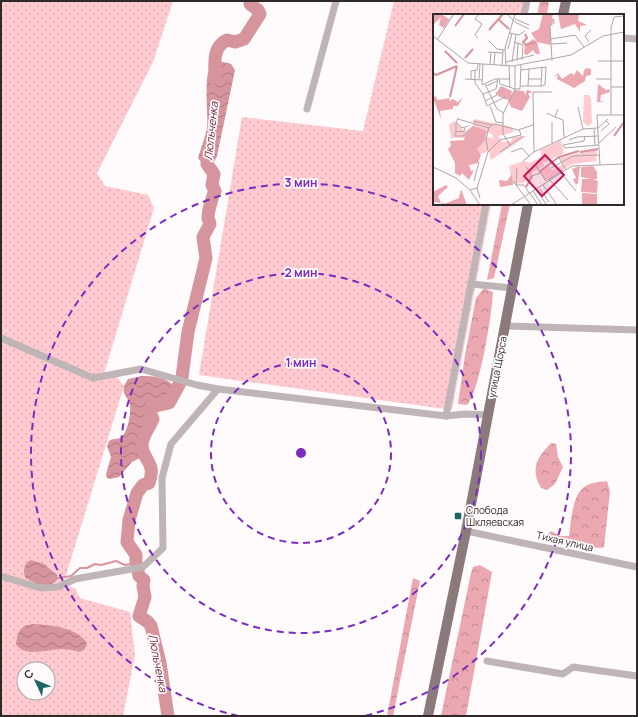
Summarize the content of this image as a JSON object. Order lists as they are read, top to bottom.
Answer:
{
  "streets": {
    "main road": ["улица Щорса"],
    "street": ["Тихая улица"]
  },
  "crossings": [
    ["улица Щорса", "Тихая улица"]
  ],
  "water": ["Люльченка"],
  "places": {
    "transit": ["Слобода Шкляевская"]
  },
  "north": "top left",
  "rings": ["3 мин", "2 мин", "1 мин"]
}
